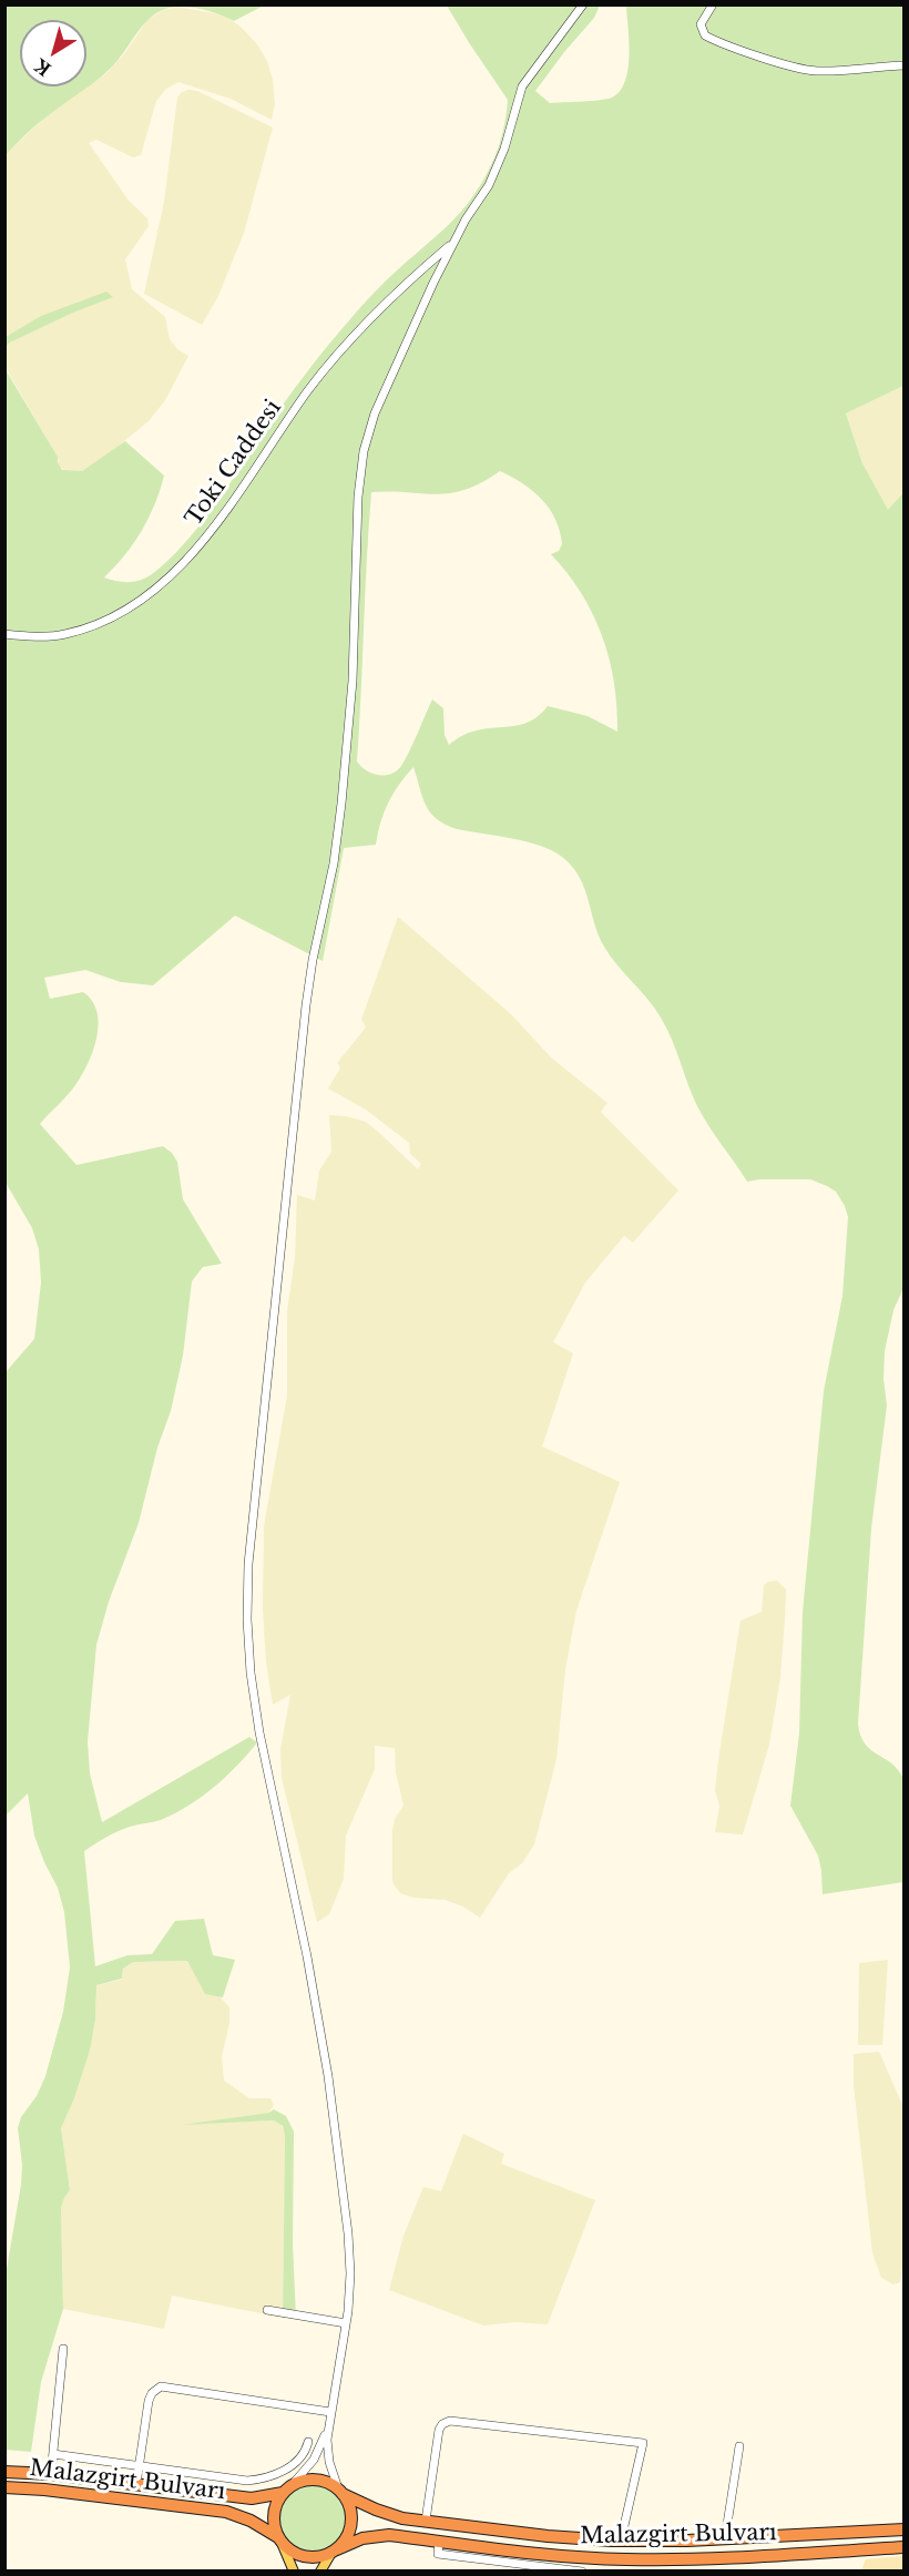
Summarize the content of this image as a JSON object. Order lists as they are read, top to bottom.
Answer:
{
  "streets": {
    "highway": ["Malazgirt Bulvarı"],
    "street": ["Toki Caddesi"]
  },
  "north": "bottom left"
}
